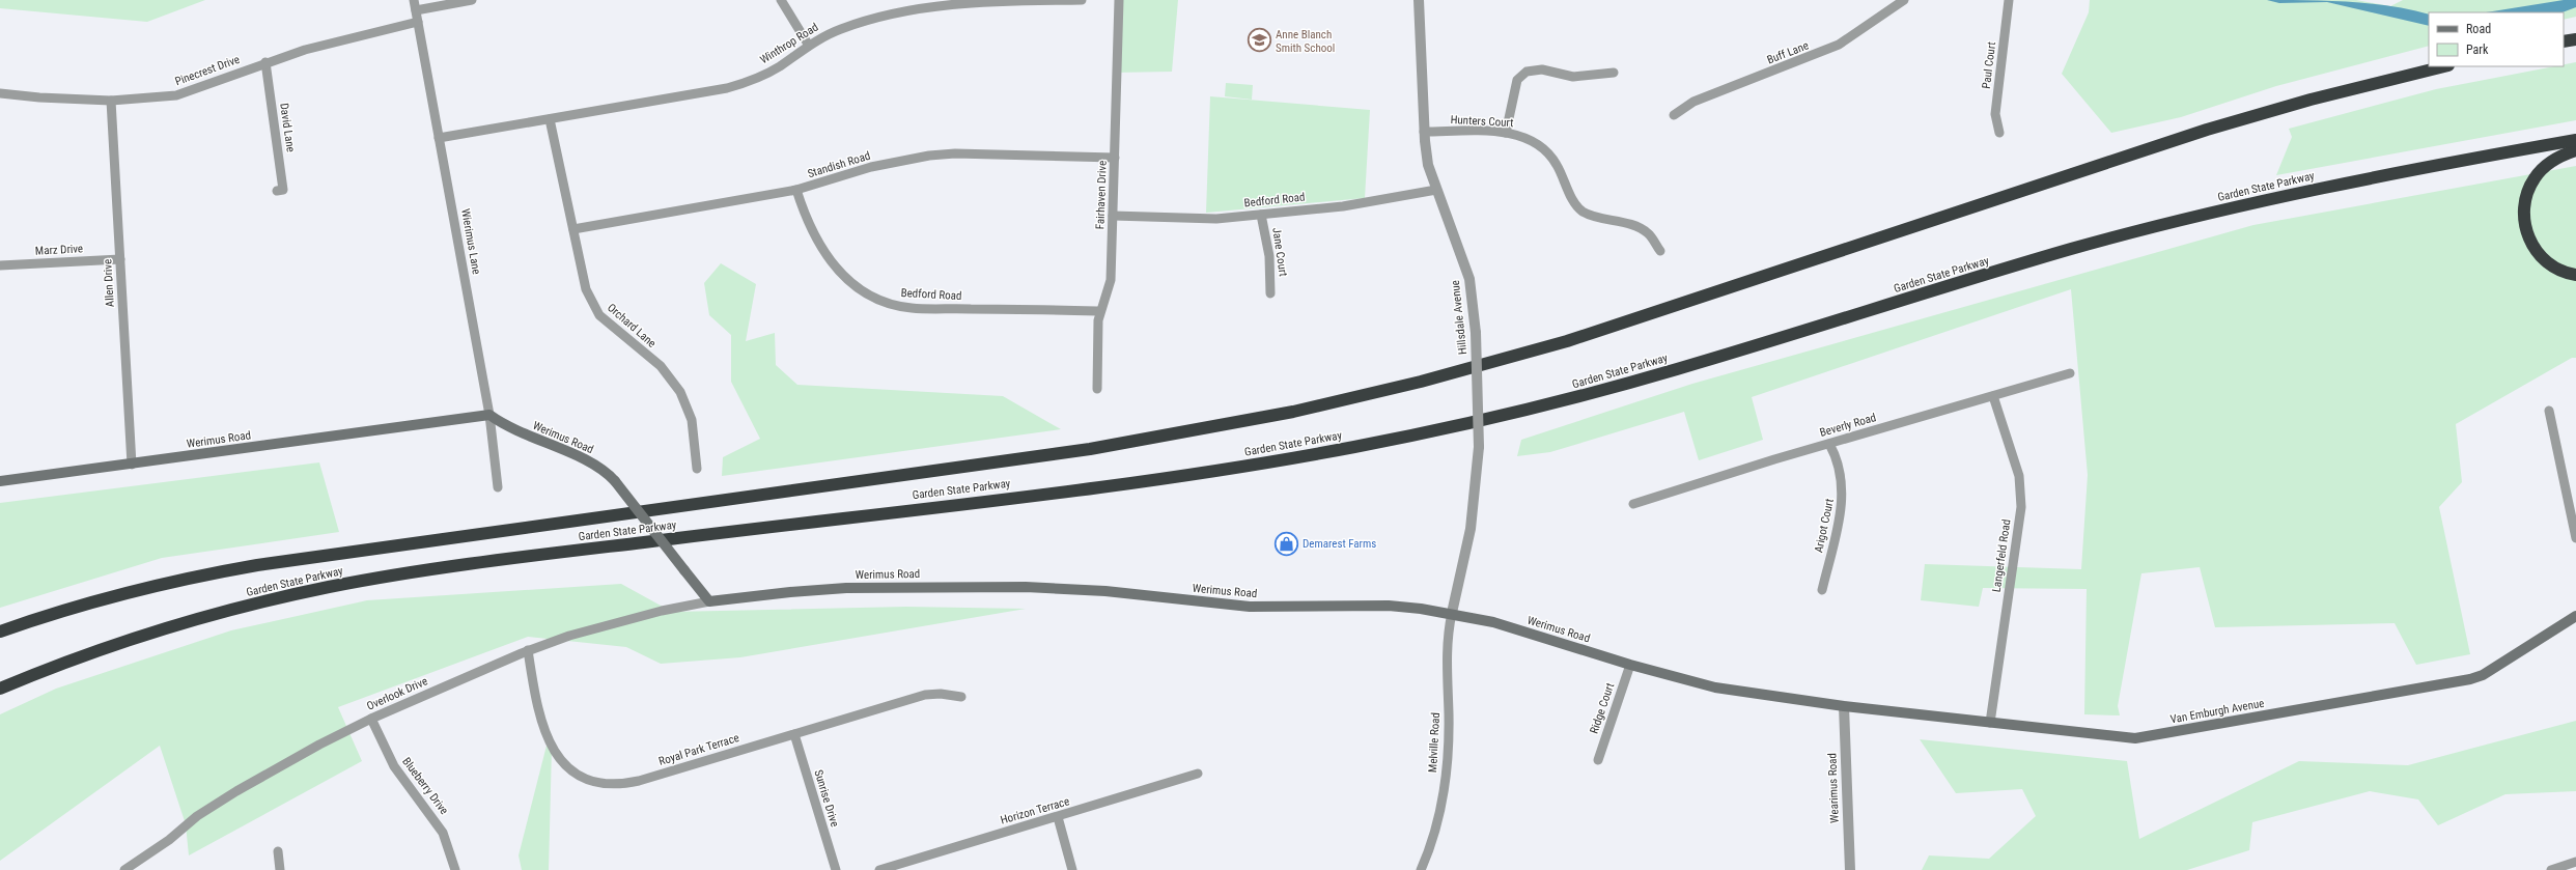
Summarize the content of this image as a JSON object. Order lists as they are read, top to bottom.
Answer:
{
  "streets": {
    "highway": ["Garden State Parkway"],
    "main road": ["Werimus Road", "Van Emburgh Avenue"],
    "street": [
      "Winthrop Road",
      "Buff Lane",
      "Paul Court",
      "Pinecrest Drive",
      "Hunters Court",
      "David Lane",
      "Standish Road",
      "Fairhaven Drive",
      "Bedford Road",
      "Wierimus Lane",
      "Marz Drive",
      "Jane Court",
      "Allen Drive",
      "Hillsdale Avenue",
      "Orchard Lane",
      "Beverly Road",
      "Arigot Court",
      "Langerfeld Road",
      "Overlook Drive",
      "Ridge Court",
      "Melville Road",
      "Royal Park Terrace",
      "Blueberry Drive",
      "Wearimus Road",
      "Sunrise Drive",
      "Horizon Terrace"
    ]
  },
  "crossings": [
    ["Winthrop Road", "Wierimus Lane"],
    ["Winthrop Road", "Orchard Lane"],
    ["Pinecrest Drive", "David Lane"],
    ["Pinecrest Drive", "Wierimus Lane"],
    ["Pinecrest Drive", "Allen Drive"],
    ["Hunters Court", "Hillsdale Avenue"],
    ["Standish Road", "Fairhaven Drive"],
    ["Standish Road", "Bedford Road"],
    ["Standish Road", "Orchard Lane"],
    ["Fairhaven Drive", "Bedford Road"],
    ["Bedford Road", "Jane Court"],
    ["Bedford Road", "Hillsdale Avenue"],
    ["Wierimus Lane", "Werimus Road"],
    ["Marz Drive", "Allen Drive"],
    ["Allen Drive", "Werimus Road"],
    ["Hillsdale Avenue", "Werimus Road"],
    ["Hillsdale Avenue", "Melville Road"],
    ["Beverly Road", "Arigot Court"],
    ["Beverly Road", "Langerfeld Road"],
    ["Werimus Road", "Overlook Drive"],
    ["Werimus Road", "Ridge Court"],
    ["Werimus Road", "Van Emburgh Avenue"],
    ["Werimus Road", "Melville Road"],
    ["Werimus Road", "Wearimus Road"],
    ["Langerfeld Road", "Van Emburgh Avenue"],
    ["Overlook Drive", "Royal Park Terrace"],
    ["Overlook Drive", "Blueberry Drive"],
    ["Van Emburgh Avenue", "Wearimus Road"],
    ["Royal Park Terrace", "Sunrise Drive"]
  ],
  "places": {
    "school or university": ["Anne Blanch Smith School"],
    "shop": ["Demarest Farms"]
  },
  "legend": ["Road", "Park"]
}
